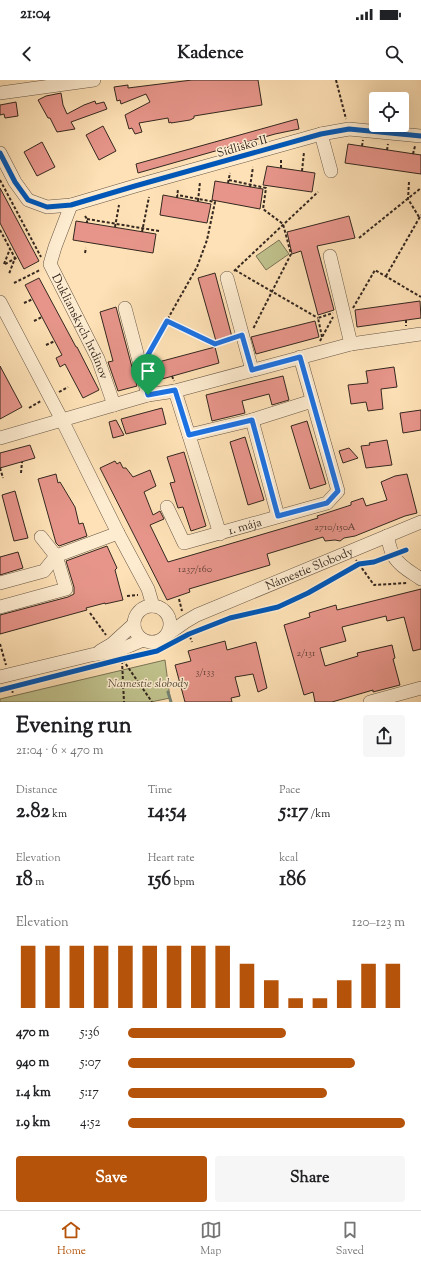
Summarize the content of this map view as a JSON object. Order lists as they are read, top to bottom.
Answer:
{
  "streets": {
    "street": [
      "Sídlisko II",
      "Duklianskych hrdinov",
      "1. mája",
      "Námestie Slobody"
    ]
  },
  "crossings": [
    ["Sídlisko II", "Duklianskych hrdinov"]
  ],
  "parks": ["Namestie slobody"],
  "house_numbers": [
    "2710/150A",
    "1237/160",
    "2/131",
    "3/133"
  ],
  "page": {
    "status": "21:04",
    "header": "Kadence",
    "heading": ["Evening run", "21:04 · 6 × 470 m"],
    "stats": [
      ["Distance", "2.82 km"],
      ["Time", "14:54"],
      ["Pace", "5:17 /km"],
      ["Elevation", "18 m"],
      ["Heart rate", "156 bpm"],
      ["kcal", "186"]
    ],
    "chart": ["Elevation", "120–123 m"],
    "list": [
      {
        "name": "470 m",
        "note": "5:36"
      },
      {
        "name": "940 m",
        "note": "5:07"
      },
      {
        "name": "1.4 km",
        "note": "5:17"
      },
      {
        "name": "1.9 km",
        "note": "4:52"
      }
    ],
    "buttons": ["Save", "Share"],
    "tabs": ["Home", "Map", "Saved"]
  }
}
